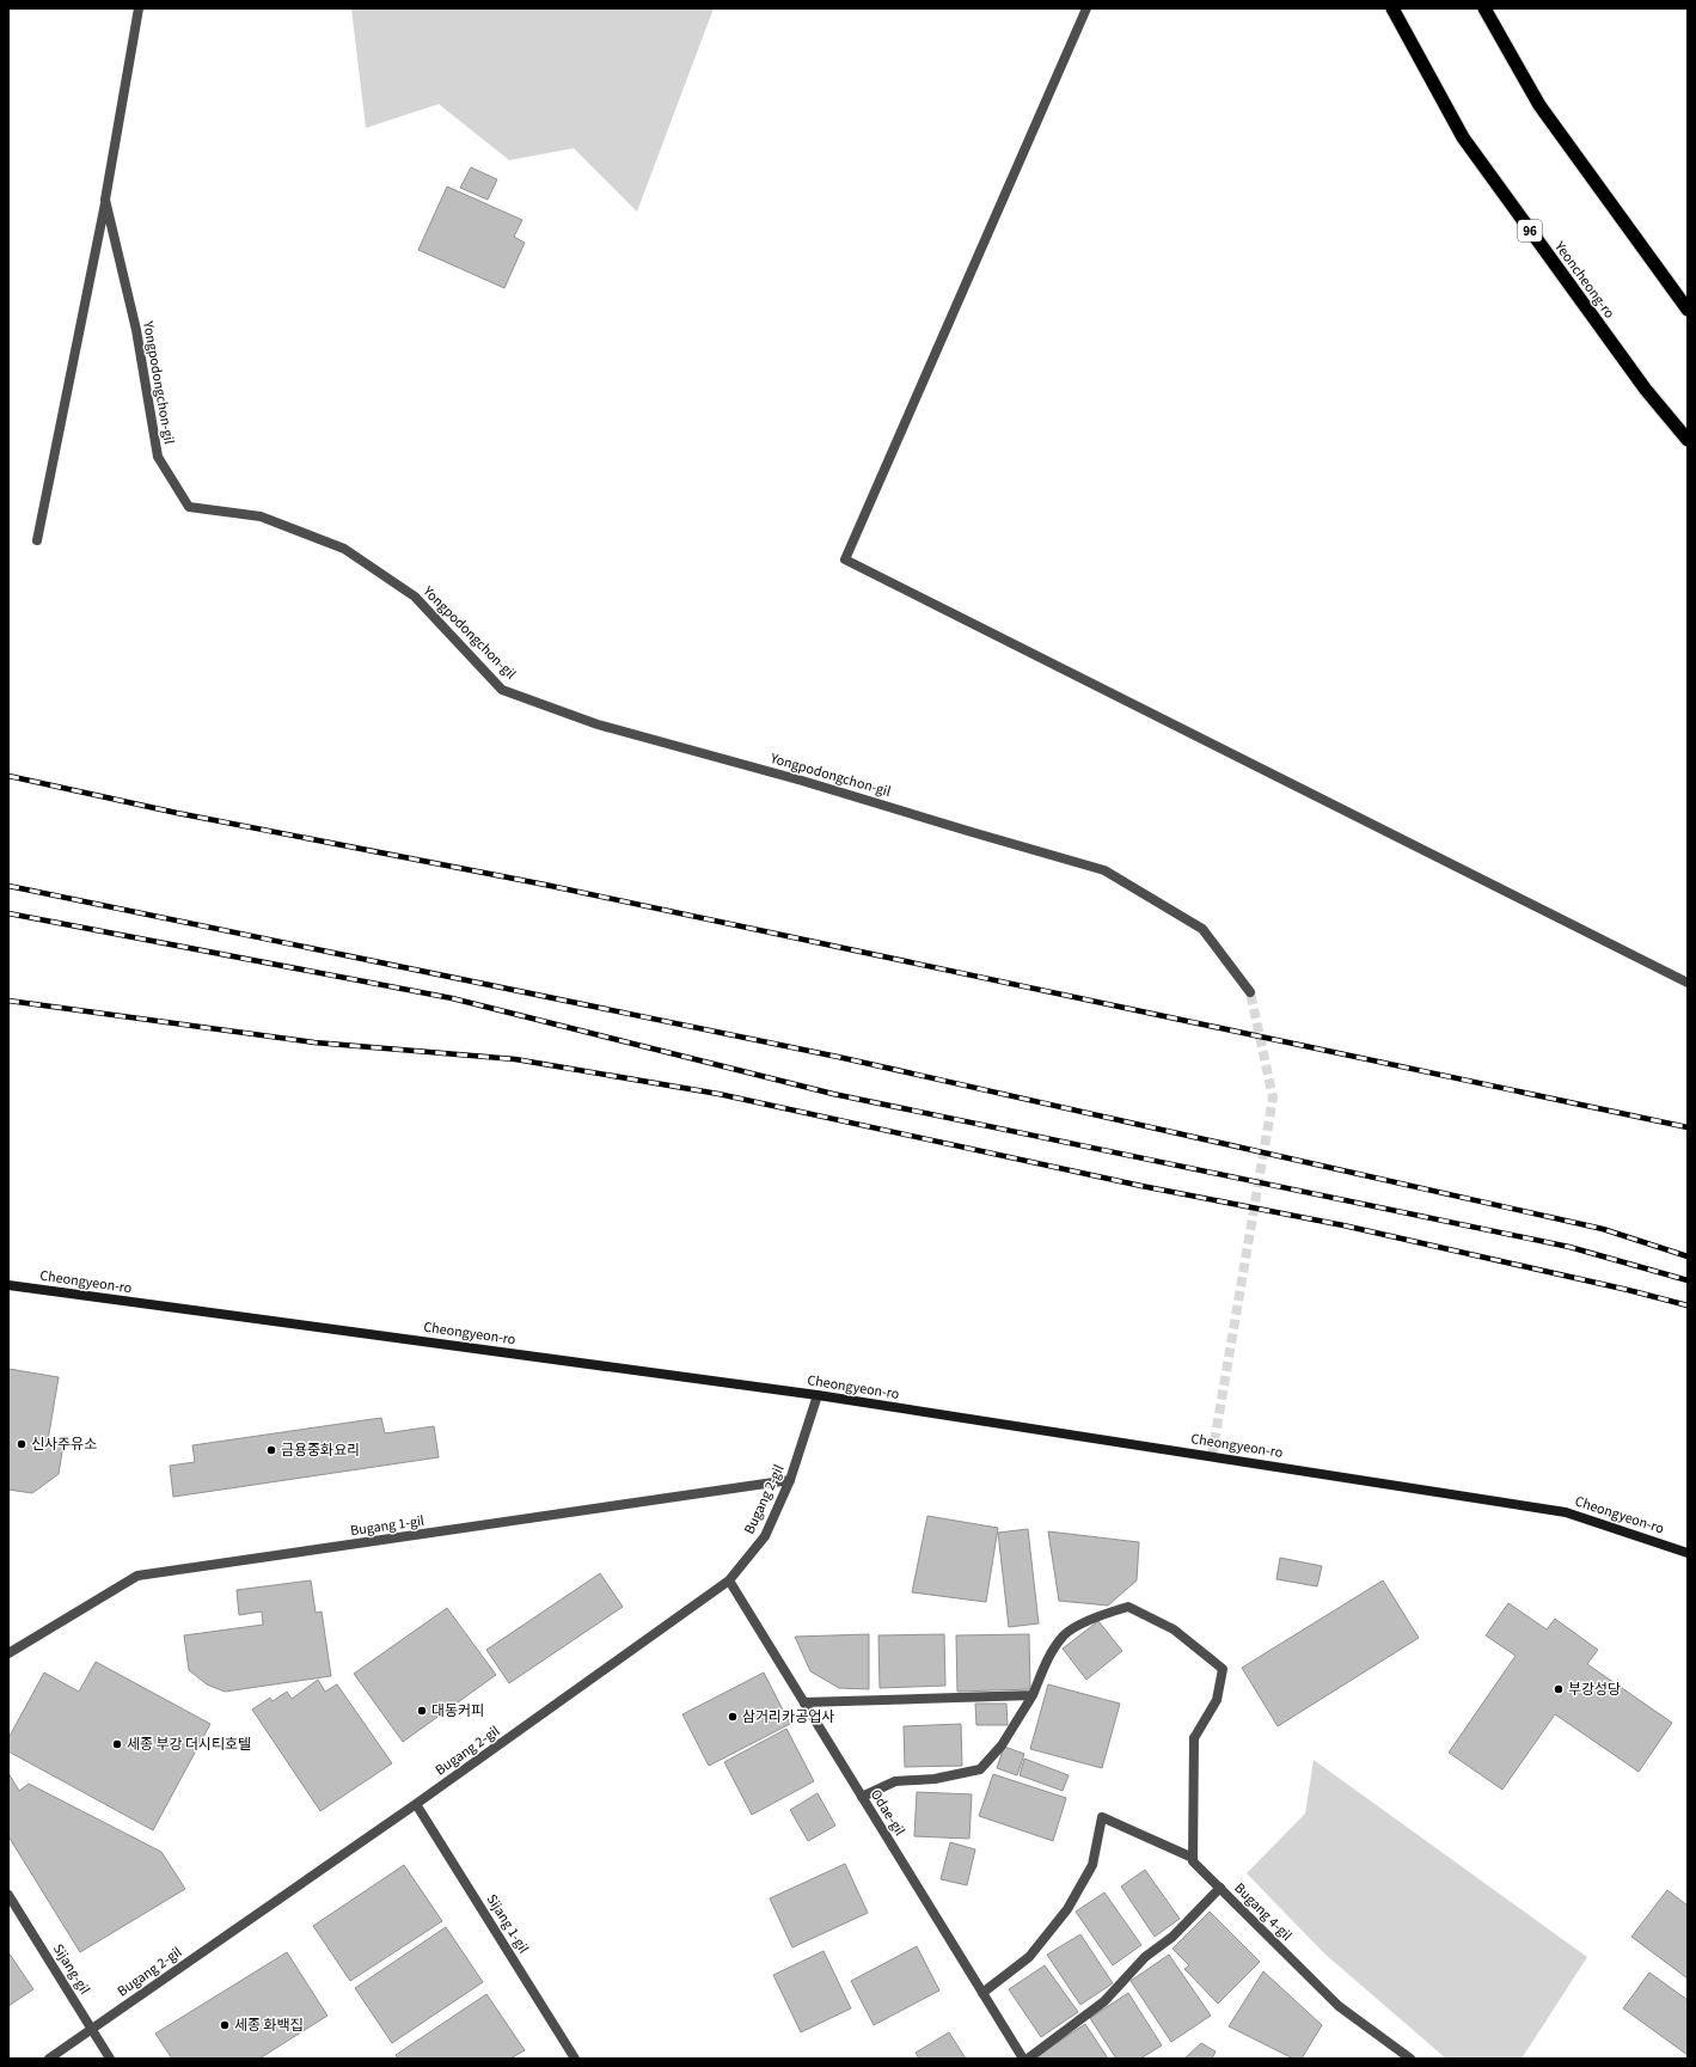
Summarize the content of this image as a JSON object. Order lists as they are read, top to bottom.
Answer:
{
  "streets": {
    "highway": ["96", "Yeoncheong-ro"],
    "main road": ["Cheongyeon-ro"],
    "street": [
      "Yongpodongchon-gil",
      "Bugang 2-gil",
      "Bugang 1-gil",
      "Odae-gil",
      "Bugang 4-gil",
      "Sijang 1-gil",
      "Sijang-gil"
    ]
  },
  "crossings": [
    ["Cheongyeon-ro", "Bugang 2-gil"],
    ["Bugang 2-gil", "Bugang 1-gil"],
    ["Bugang 2-gil", "Odae-gil"],
    ["Bugang 2-gil", "Sijang 1-gil"],
    ["Bugang 2-gil", "Sijang-gil"]
  ],
  "places": [
    "신사주유소",
    "금용중화요리",
    "부강성당",
    "대동커피",
    "삼거리카공업사",
    "세종 부강 더시티호텔",
    "세종 화백집"
  ]
}
